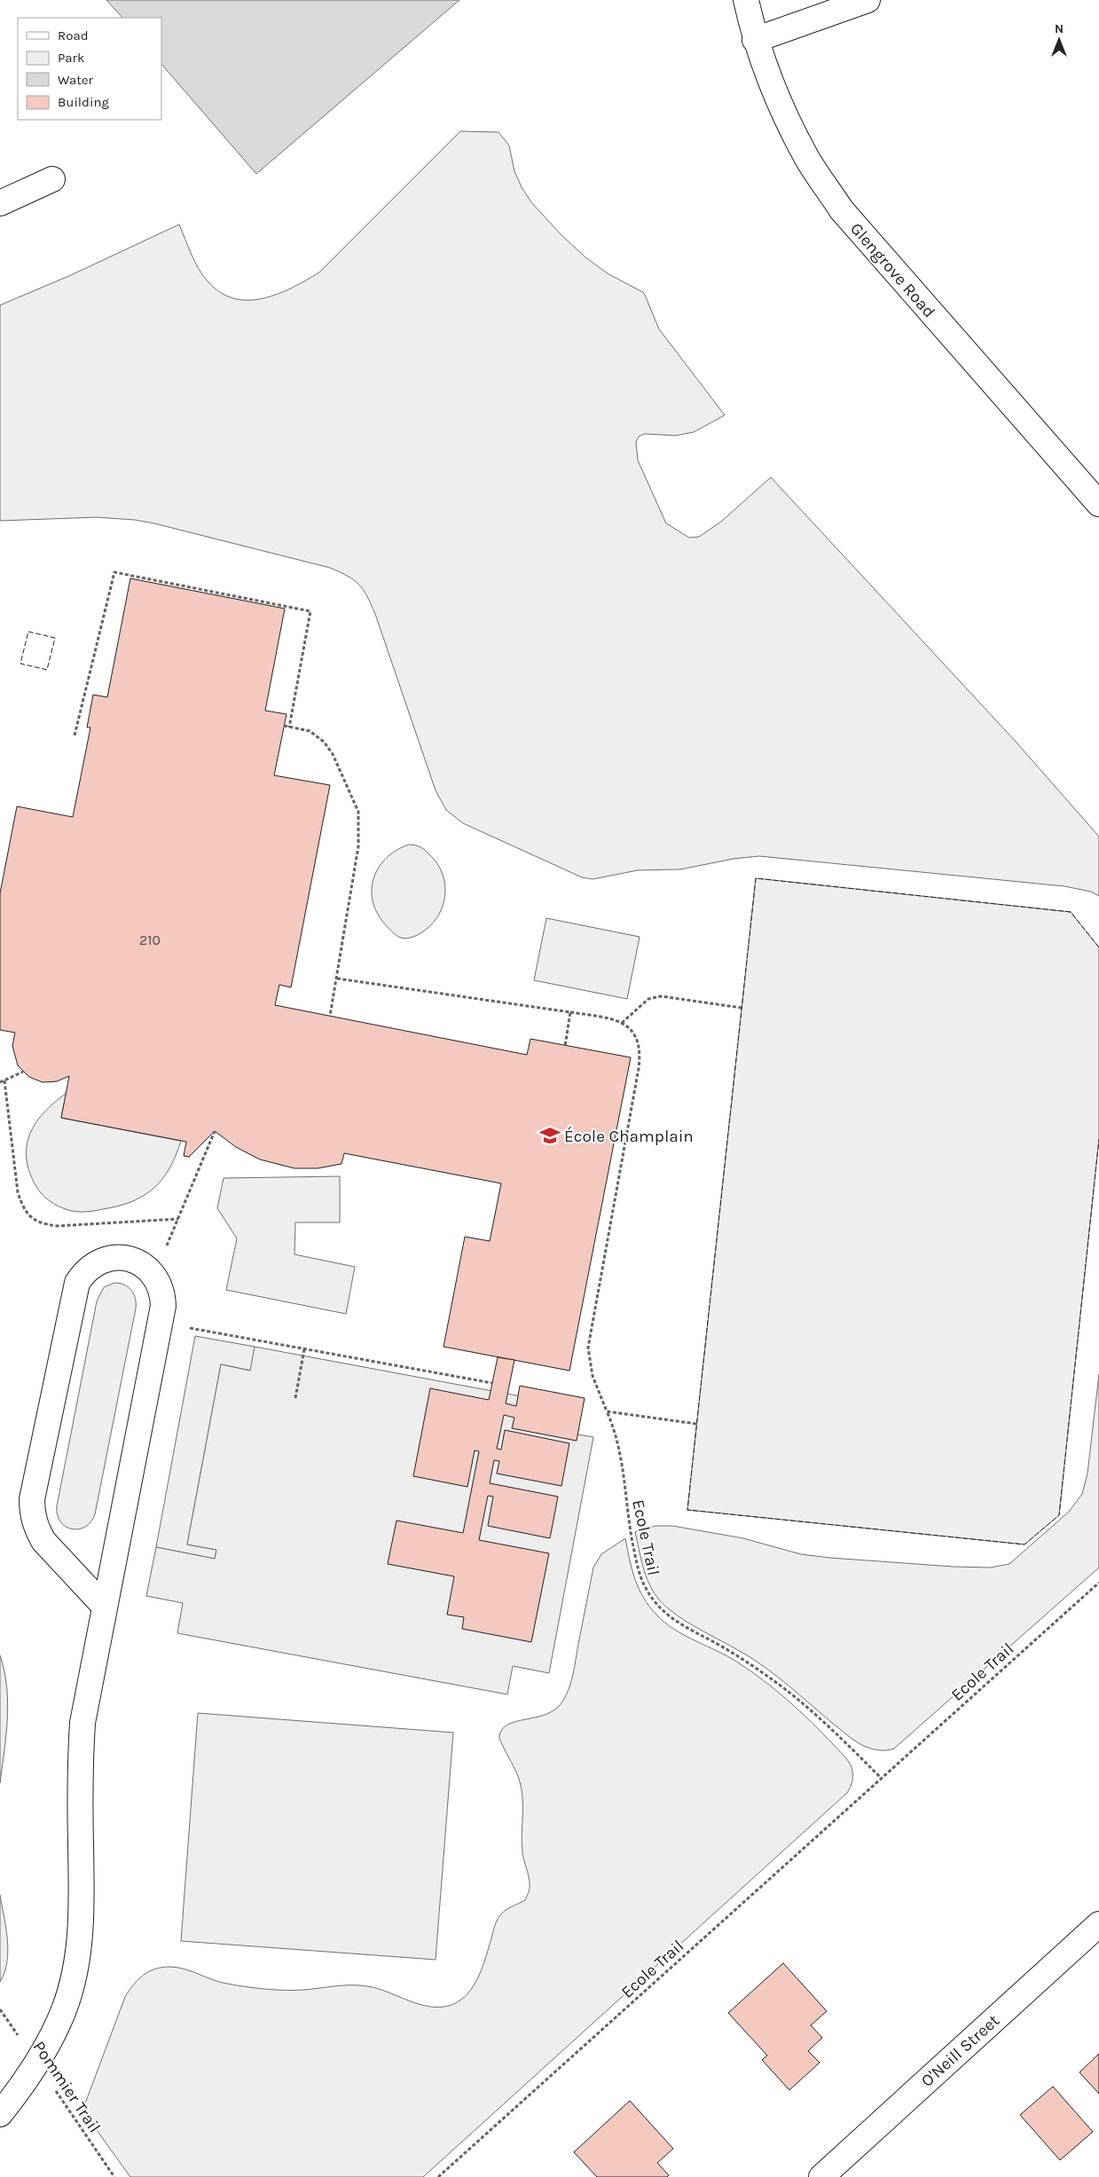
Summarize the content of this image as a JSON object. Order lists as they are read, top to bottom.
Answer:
{
  "streets": {
    "street": ["Glengrove Road", "O'Neill Street"],
    "path": ["Ecole Trail", "Pommier Trail"]
  },
  "places": {
    "school or university": ["École Champlain"]
  },
  "house_numbers": ["210"],
  "legend": [
    "Road",
    "Park",
    "Water",
    "Building"
  ],
  "north": "top"
}
